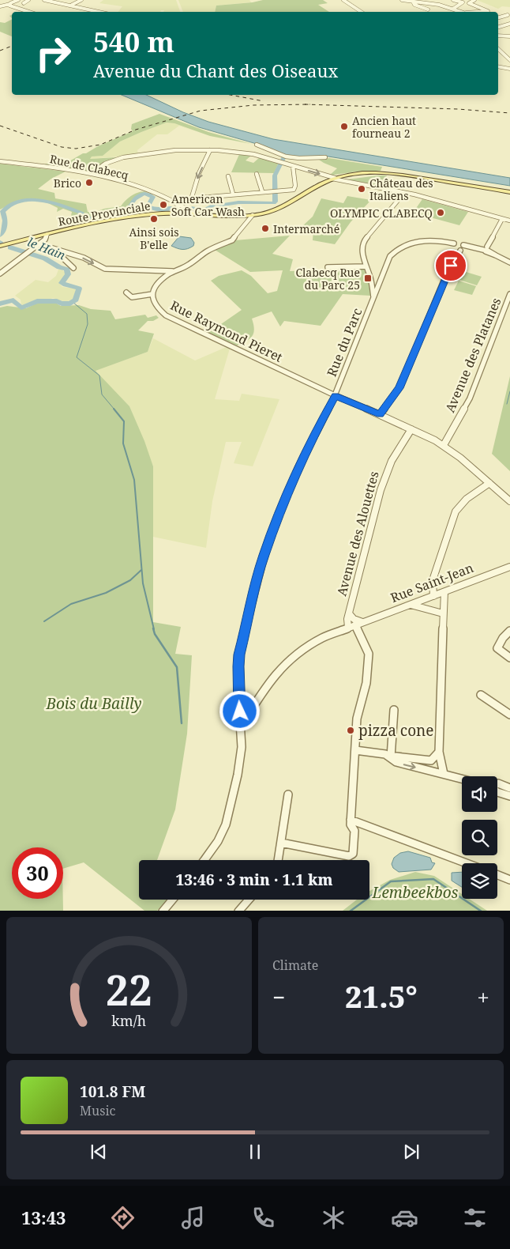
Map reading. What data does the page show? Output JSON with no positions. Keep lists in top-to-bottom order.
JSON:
{
  "streets": {
    "main road": ["Route Provinciale"],
    "street": [
      "Rue de Clabecq",
      "Rue Raymond Pieret",
      "Rue du Parc",
      "Avenue des Platanes",
      "Avenue des Alouettes",
      "Rue Saint-Jean"
    ]
  },
  "crossings": [
    ["Rue de Clabecq", "Route Provinciale"],
    ["Rue Raymond Pieret", "Rue du Parc"],
    ["Rue Raymond Pieret", "Avenue des Platanes"],
    ["Rue Raymond Pieret", "Avenue des Alouettes"],
    ["Rue du Parc", "Rue Saint-Jean"],
    ["Avenue des Alouettes", "Rue Saint-Jean"]
  ],
  "water": ["le Hain"],
  "parks": ["Bois du Bailly", "Lembeekbos"],
  "places": {
    "other": [
      "Ancien haut fourneau 2",
      "Brico",
      "Château des Italiens",
      "American Soft Car Wash",
      "OLYMPIC CLABECQ",
      "Ainsi sois B'elle",
      "Intermarché",
      "pizza cone"
    ],
    "transit": ["Clabecq Rue du Parc 25"]
  },
  "page": {
    "turn": ["540 m", "Avenue du Chant des Oiseaux"],
    "limit": "30",
    "trip": "13:46 · 3 min · 1.1 km",
    "tile": "Climate",
    "heat": ["−", "21.5°", "+"],
    "song": ["101.8 FM", "Music"],
    "tabs": "13:43",
    "gauge": ["22", "km/h"]
  }
}
